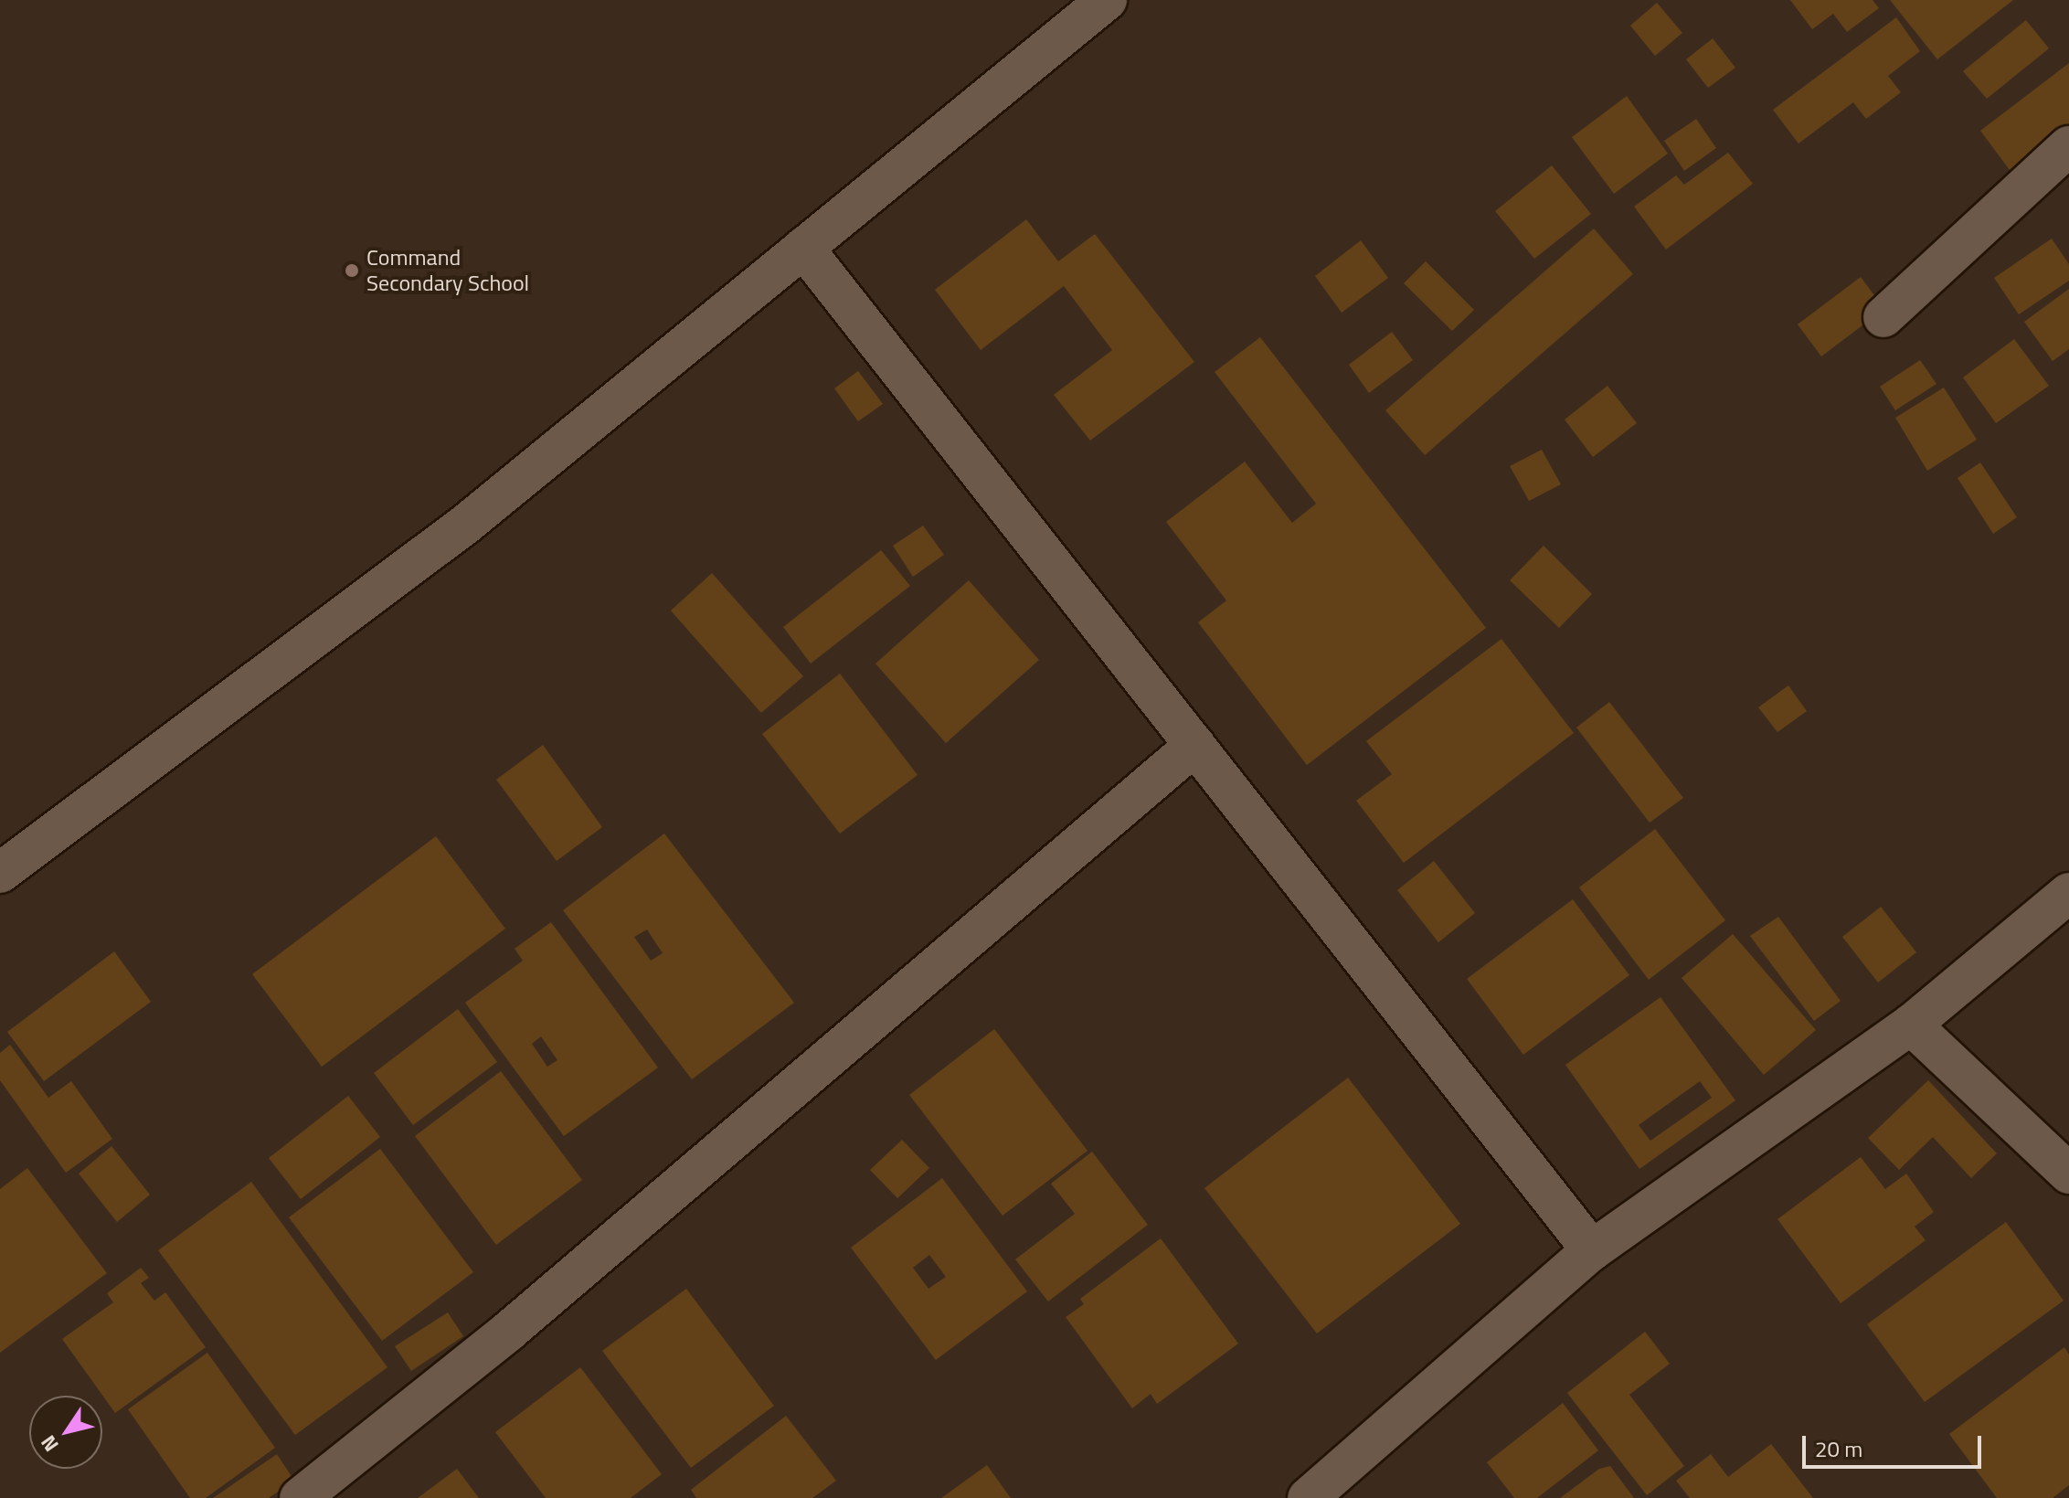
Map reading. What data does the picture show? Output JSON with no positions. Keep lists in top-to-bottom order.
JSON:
{
  "places": ["Command Secondary School"],
  "scale_bar": "20 m",
  "north": "bottom left"
}
